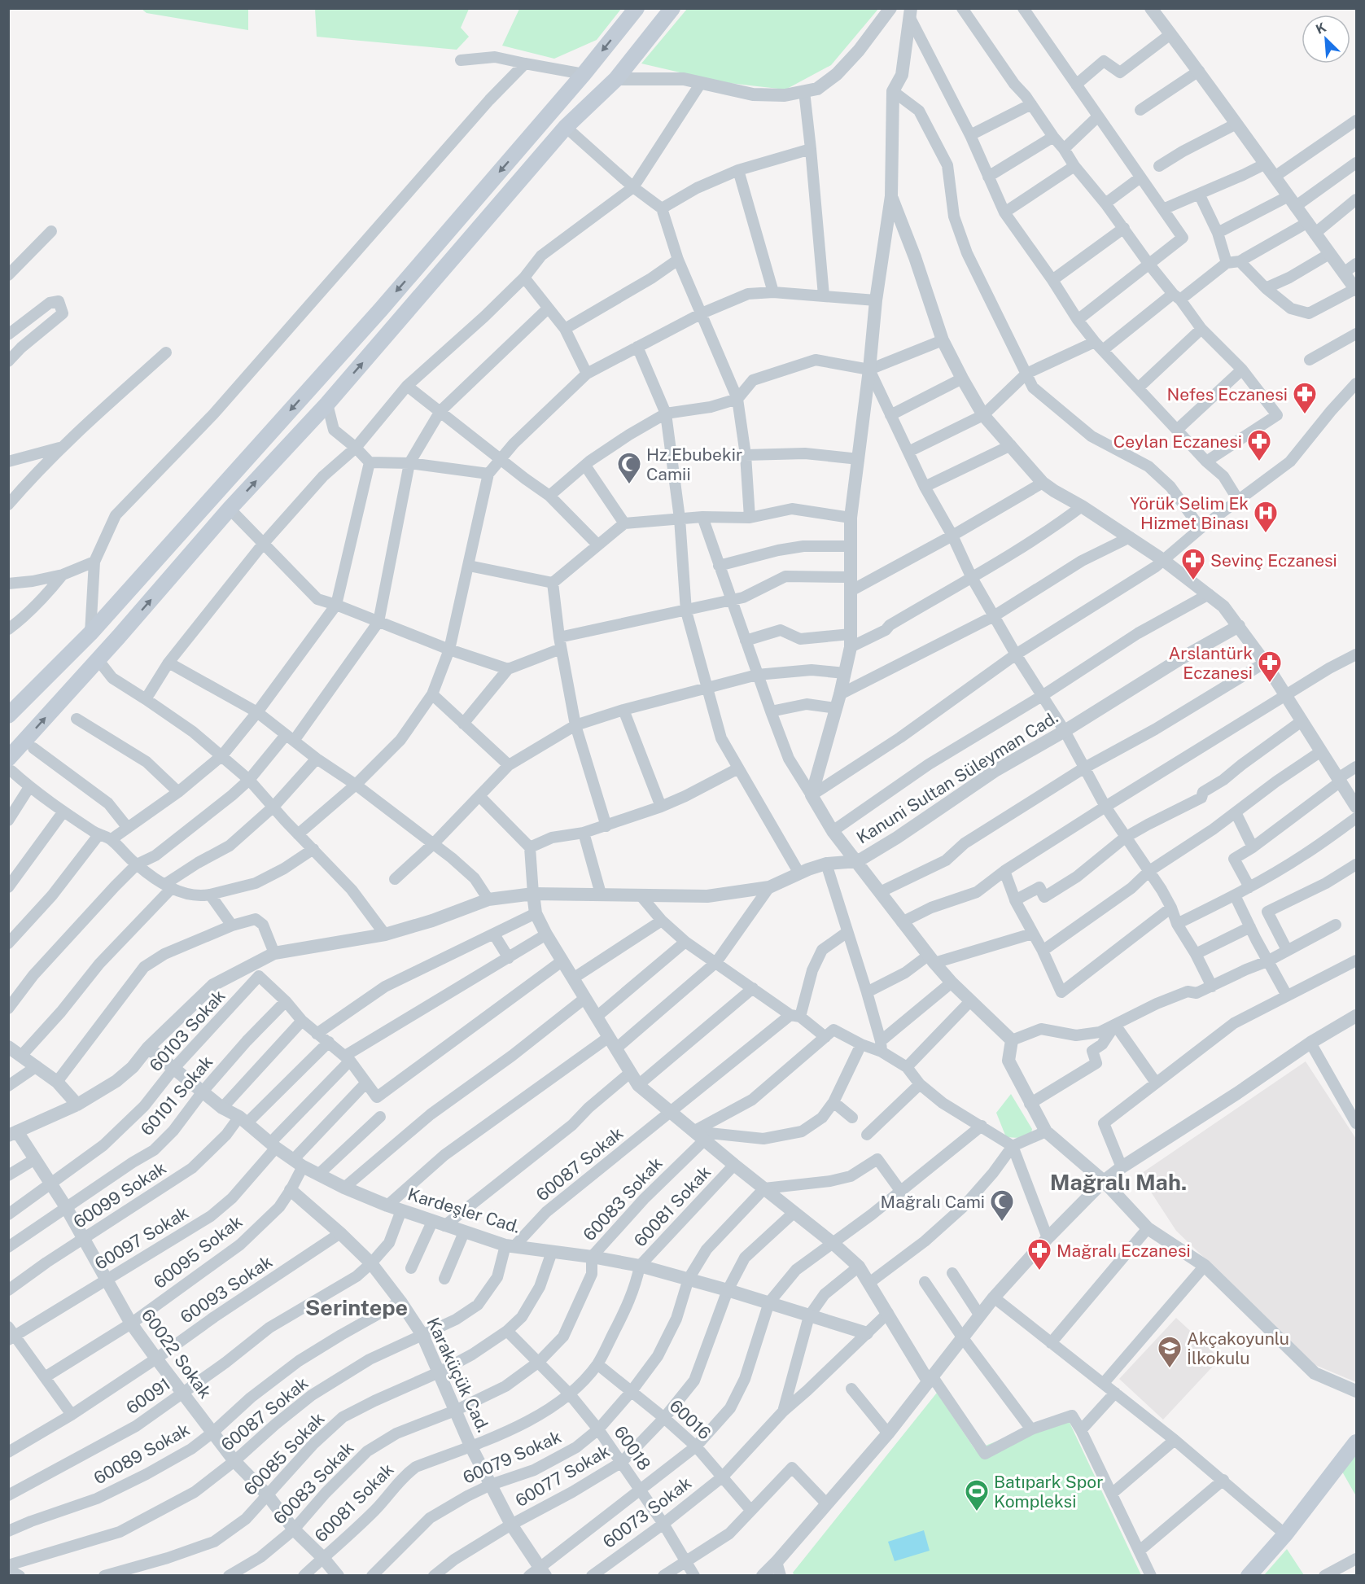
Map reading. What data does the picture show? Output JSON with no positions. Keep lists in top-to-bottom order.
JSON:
{
  "streets": {
    "street": [
      "Kanuni Sultan Süleyman Cad.",
      "60103 Sokak",
      "60101 Sokak",
      "60087 Sokak",
      "60099 Sokak",
      "60083 Sokak",
      "60081 Sokak",
      "Kardeşler Cad.",
      "60097 Sokak",
      "60095 Sokak",
      "60093 Sokak",
      "60022 Sokak",
      "Karaküçük Cad.",
      "60091",
      "60016",
      "60018",
      "60089 Sokak",
      "60085 Sokak",
      "60079 Sokak",
      "60077 Sokak",
      "60073 Sokak"
    ]
  },
  "crossings": [
    ["Kanuni Sultan Süleyman Cad.", "60103 Sokak"],
    ["Kanuni Sultan Süleyman Cad.", "Kardeşler Cad."],
    ["Kanuni Sultan Süleyman Cad.", "60022 Sokak"],
    ["60103 Sokak", "Kardeşler Cad."],
    ["60103 Sokak", "60022 Sokak"],
    ["60101 Sokak", "Kardeşler Cad."],
    ["60101 Sokak", "60022 Sokak"],
    ["60087 Sokak", "Kardeşler Cad."],
    ["60087 Sokak", "60022 Sokak"],
    ["60087 Sokak", "Karaküçük Cad."],
    ["60099 Sokak", "Kardeşler Cad."],
    ["60099 Sokak", "60022 Sokak"],
    ["60083 Sokak", "Kardeşler Cad."],
    ["60083 Sokak", "60022 Sokak"],
    ["60083 Sokak", "Karaküçük Cad."],
    ["60083 Sokak", "60018"],
    ["60081 Sokak", "Kardeşler Cad."],
    ["60081 Sokak", "60022 Sokak"],
    ["60081 Sokak", "Karaküçük Cad."],
    ["60081 Sokak", "60016"],
    ["60081 Sokak", "60018"],
    ["Kardeşler Cad.", "60097 Sokak"],
    ["Kardeşler Cad.", "60095 Sokak"],
    ["Kardeşler Cad.", "60091"],
    ["Kardeşler Cad.", "60085 Sokak"],
    ["Kardeşler Cad.", "60079 Sokak"],
    ["Kardeşler Cad.", "60077 Sokak"],
    ["Kardeşler Cad.", "60073 Sokak"],
    ["60097 Sokak", "60022 Sokak"],
    ["60095 Sokak", "60022 Sokak"],
    ["60095 Sokak", "Karaküçük Cad."],
    ["60093 Sokak", "60022 Sokak"],
    ["60093 Sokak", "Karaküçük Cad."],
    ["60022 Sokak", "60091"],
    ["60022 Sokak", "60089 Sokak"],
    ["60022 Sokak", "60085 Sokak"],
    ["Karaküçük Cad.", "60091"],
    ["Karaküçük Cad.", "60089 Sokak"],
    ["Karaküçük Cad.", "60085 Sokak"],
    ["Karaküçük Cad.", "60079 Sokak"],
    ["Karaküçük Cad.", "60077 Sokak"],
    ["60016", "60079 Sokak"],
    ["60016", "60077 Sokak"],
    ["60016", "60073 Sokak"],
    ["60018", "60085 Sokak"],
    ["60018", "60079 Sokak"],
    ["60018", "60077 Sokak"],
    ["60018", "60073 Sokak"]
  ],
  "districts": ["Mağralı Mah.", "Serintepe"],
  "places": {
    "pharmacy": [
      "Nefes Eczanesi",
      "Ceylan Eczanesi",
      "Sevinç Eczanesi",
      "Arslantürk Eczanesi",
      "Mağralı Eczanesi"
    ],
    "mosque": ["Hz.Ebubekir Camii", "Mağralı Cami"],
    "hospital": ["Yörük Selim Ek Hizmet Binası"],
    "school or university": ["Akçakoyunlu İlkokulu"],
    "sports": ["Batıpark Spor Kompleksi"]
  },
  "north": "top left"
}
